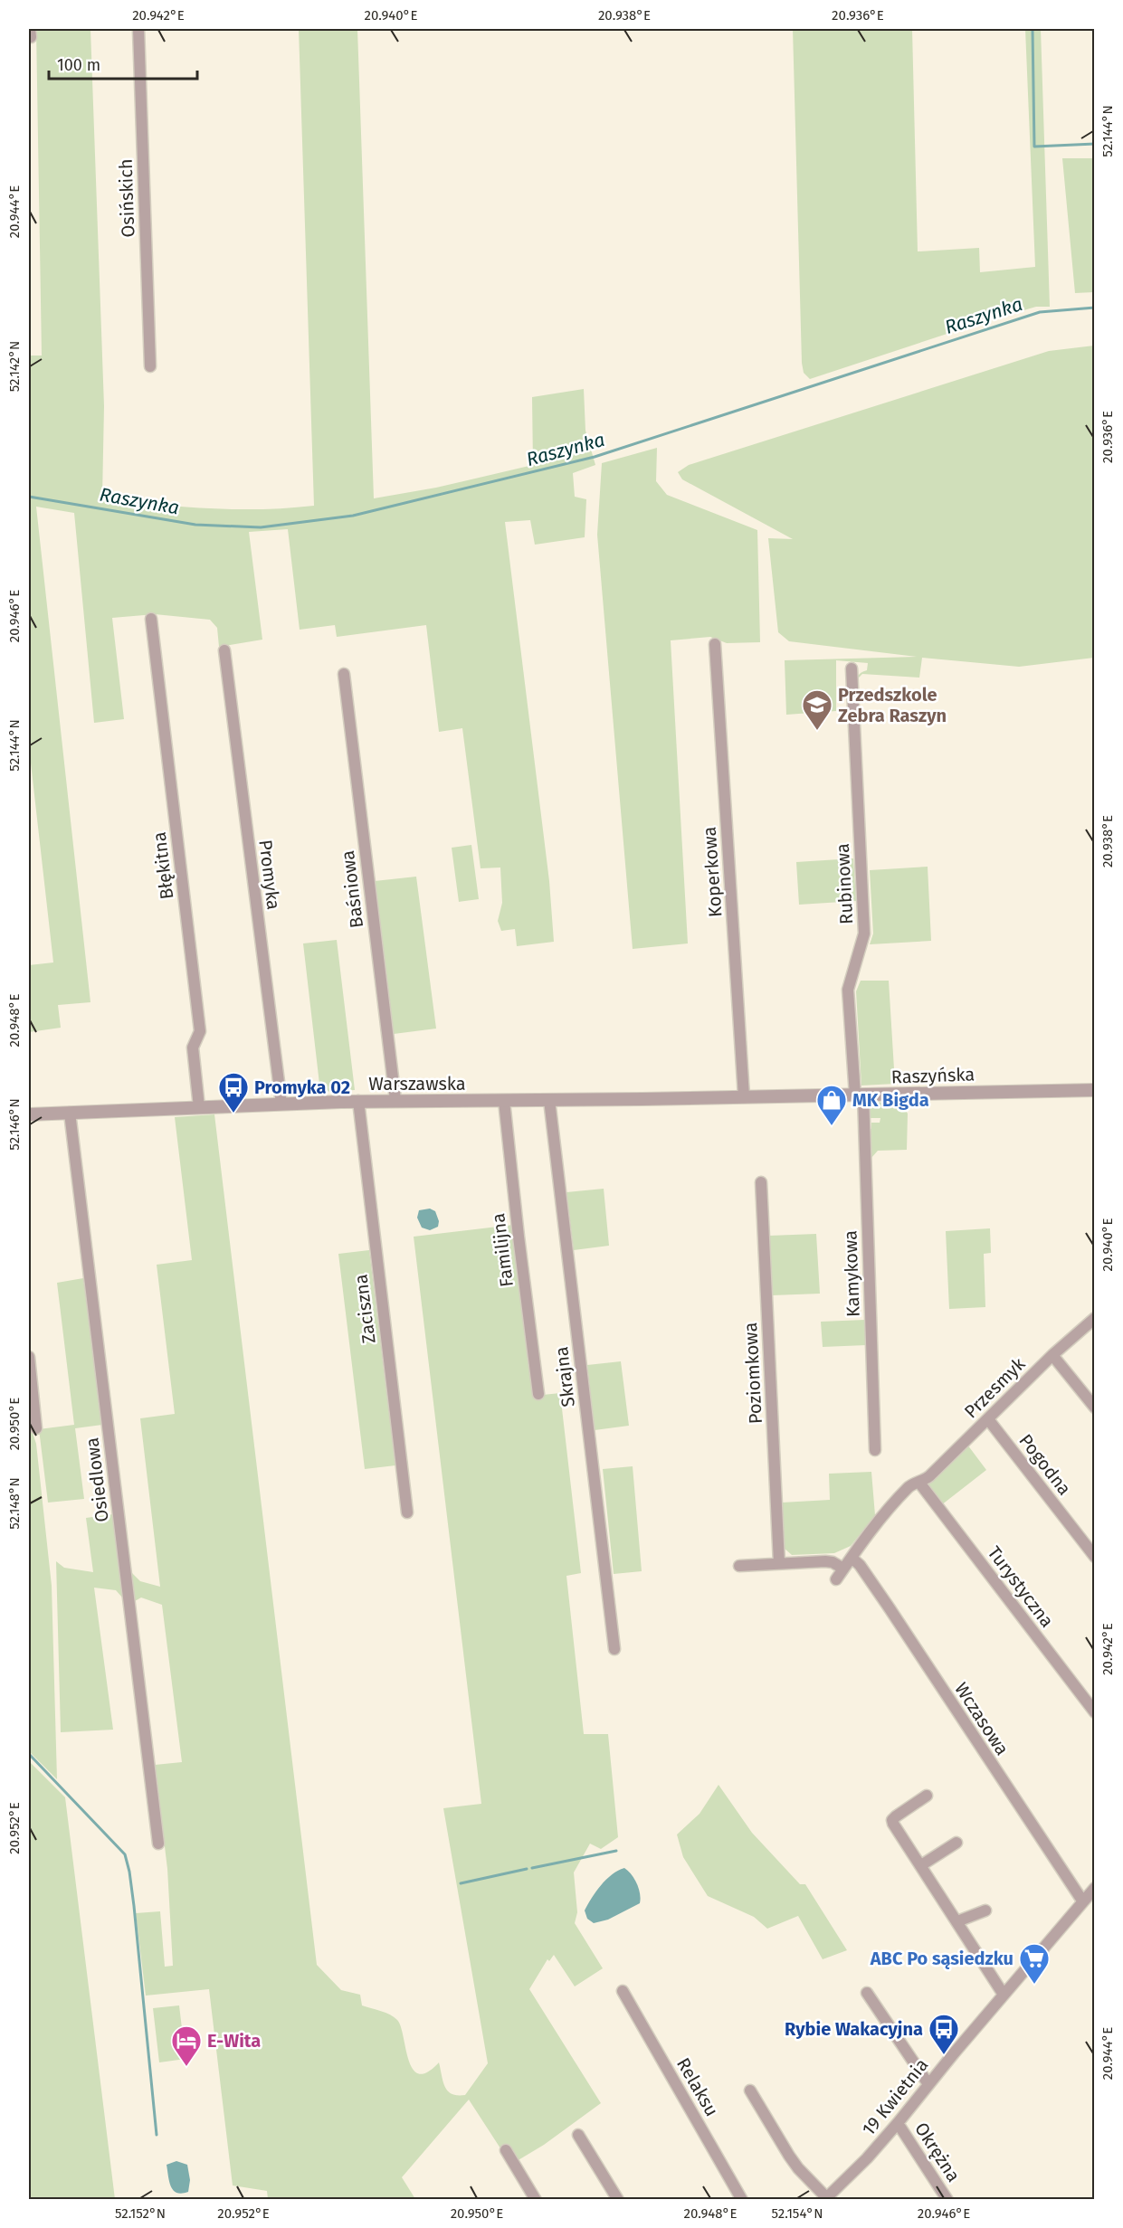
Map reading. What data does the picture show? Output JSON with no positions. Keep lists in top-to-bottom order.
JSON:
{
  "streets": {
    "street": [
      "Osińskich",
      "Błękitna",
      "Koperkowa",
      "Promyka",
      "Rubinowa",
      "Baśniowa",
      "Raszyńska",
      "Warszawska",
      "Familijna",
      "Kamykowa",
      "Zaciszna",
      "Poziomkowa",
      "Skrajna",
      "Przesmyk",
      "Pogodna",
      "Osiedlowa",
      "Turystyczna",
      "Wczasowa",
      "Relaksu",
      "19 Kwietnia",
      "Okrężna"
    ]
  },
  "crossings": [
    ["Błękitna", "Warszawska"],
    ["Koperkowa", "Raszyńska"],
    ["Promyka", "Warszawska"],
    ["Rubinowa", "Raszyńska"],
    ["Rubinowa", "Kamykowa"],
    ["Baśniowa", "Warszawska"],
    ["Raszyńska", "Warszawska"],
    ["Raszyńska", "Kamykowa"],
    ["Warszawska", "Familijna"],
    ["Warszawska", "Zaciszna"],
    ["Warszawska", "Skrajna"],
    ["Warszawska", "Osiedlowa"],
    ["Przesmyk", "Pogodna"],
    ["Przesmyk", "Turystyczna"],
    ["Przesmyk", "Wczasowa"],
    ["Wczasowa", "19 Kwietnia"],
    ["19 Kwietnia", "Okrężna"]
  ],
  "water": ["Raszynka"],
  "places": {
    "school or university": ["Przedszkole Zebra Raszyn"],
    "bus stop": ["Promyka 02", "Rybie Wakacyjna"],
    "shop": ["MK Bigda"],
    "supermarket": ["ABC Po sąsiedzku"],
    "hotel": ["E-Wita"]
  },
  "scale_bar": "100 m",
  "coordinates": [
    "20.942°E",
    "20.940°E",
    "20.938°E",
    "20.936°E",
    "52.144°N",
    "20.944°E",
    "52.142°N",
    "20.946°E",
    "20.948°E",
    "52.146°N",
    "20.950°E",
    "52.148°N",
    "20.952°E",
    "52.152°N",
    "52.154°N"
  ]
}
